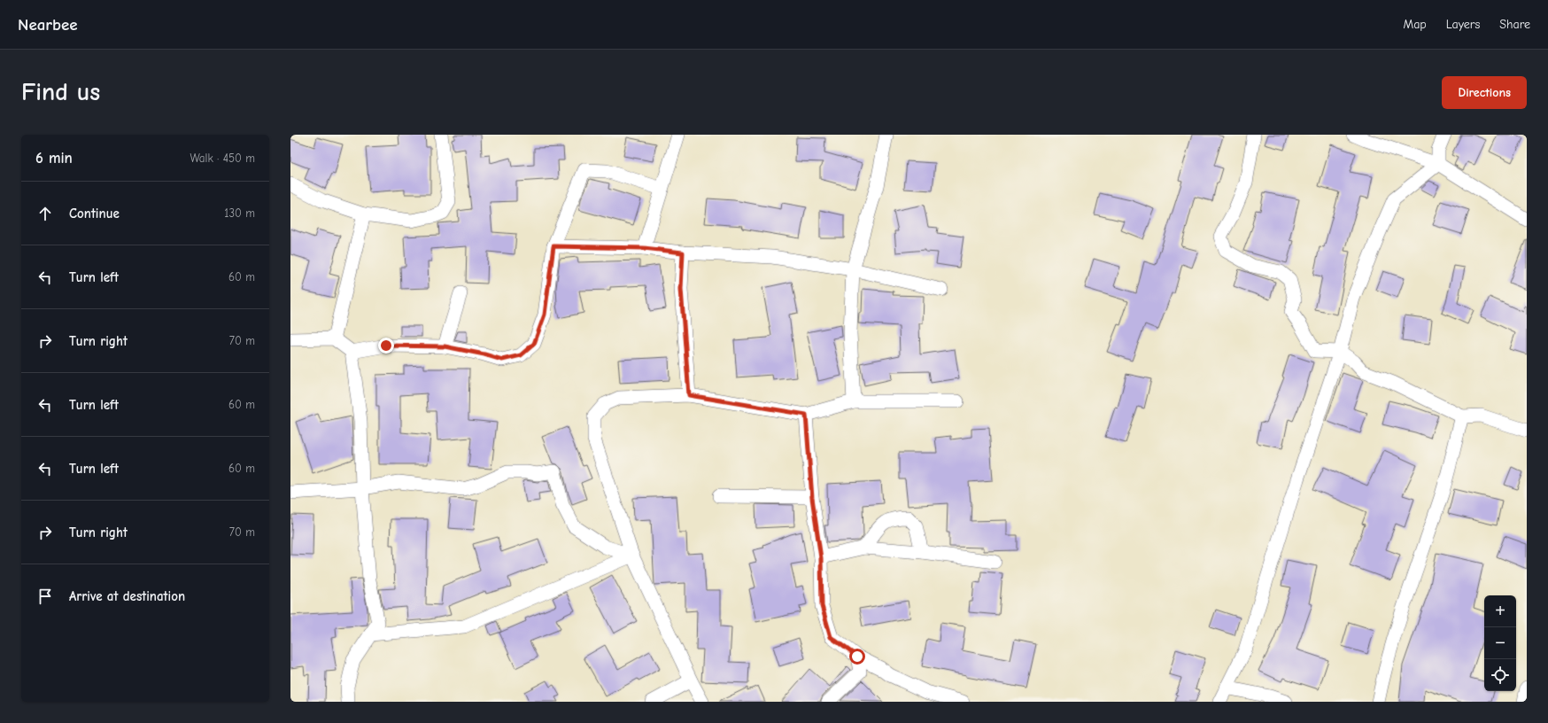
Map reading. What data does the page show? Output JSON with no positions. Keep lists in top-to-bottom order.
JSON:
{
  "page": {
    "header": "Nearbee",
    "nav": ["Map", "Layers", "Share"],
    "buttons": "Directions",
    "title": "Find us",
    "heading": ["6 min", "Walk · 450 m"],
    "list": [
      ["Continue", "130 m"],
      ["Turn left", "60 m"],
      ["Turn right", "70 m"],
      ["Turn left", "60 m"],
      ["Turn left", "60 m"],
      ["Turn right", "70 m"],
      "Arrive at destination"
    ],
    "map_buttons": ["+", "−"]
  }
}
